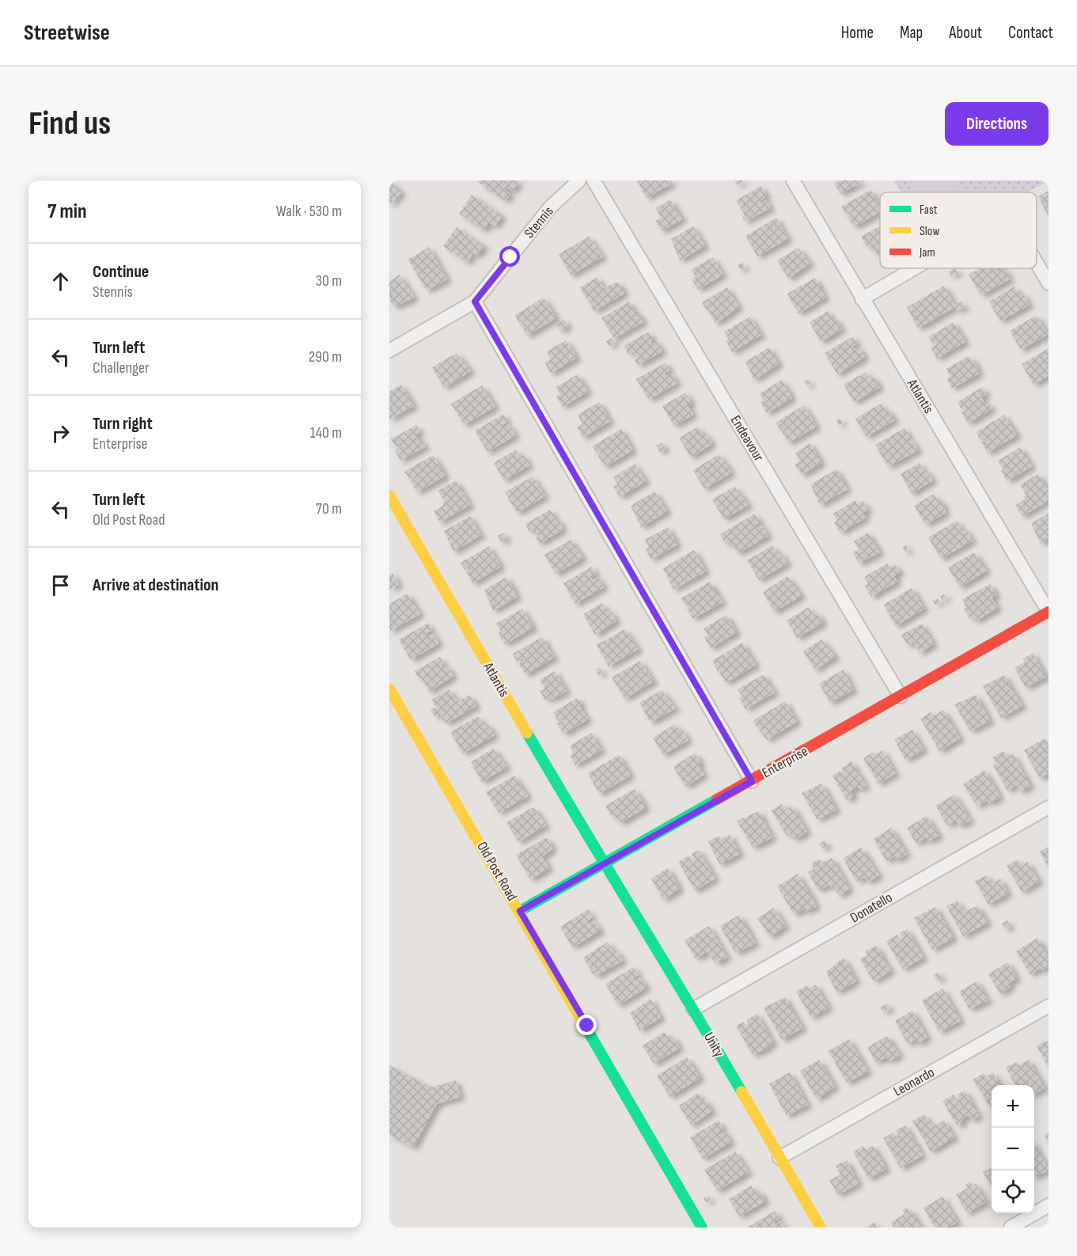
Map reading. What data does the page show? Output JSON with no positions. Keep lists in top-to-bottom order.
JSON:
{
  "streets": {
    "street": [
      "Stennis",
      "Atlantis",
      "Endeavour",
      "Enterprise",
      "Old Post Road",
      "Donatello",
      "Unity",
      "Leonardo"
    ]
  },
  "crossings": [
    ["Atlantis", "Enterprise"],
    ["Atlantis", "Unity"],
    ["Endeavour", "Enterprise"],
    ["Enterprise", "Old Post Road"],
    ["Enterprise", "Unity"],
    ["Donatello", "Unity"],
    ["Unity", "Leonardo"]
  ],
  "legend": ["Fast", "Slow", "Jam"],
  "page": {
    "header": "Streetwise",
    "nav": [
      "Home",
      "Map",
      "About",
      "Contact"
    ],
    "buttons": "Directions",
    "title": "Find us",
    "heading": ["7 min", "Walk · 530 m"],
    "list": [
      ["Continue", "Stennis", "30 m"],
      ["Turn left", "Challenger", "290 m"],
      ["Turn right", "Enterprise", "140 m"],
      ["Turn left", "Old Post Road", "70 m"],
      "Arrive at destination"
    ],
    "map_buttons": ["+", "−"]
  }
}
